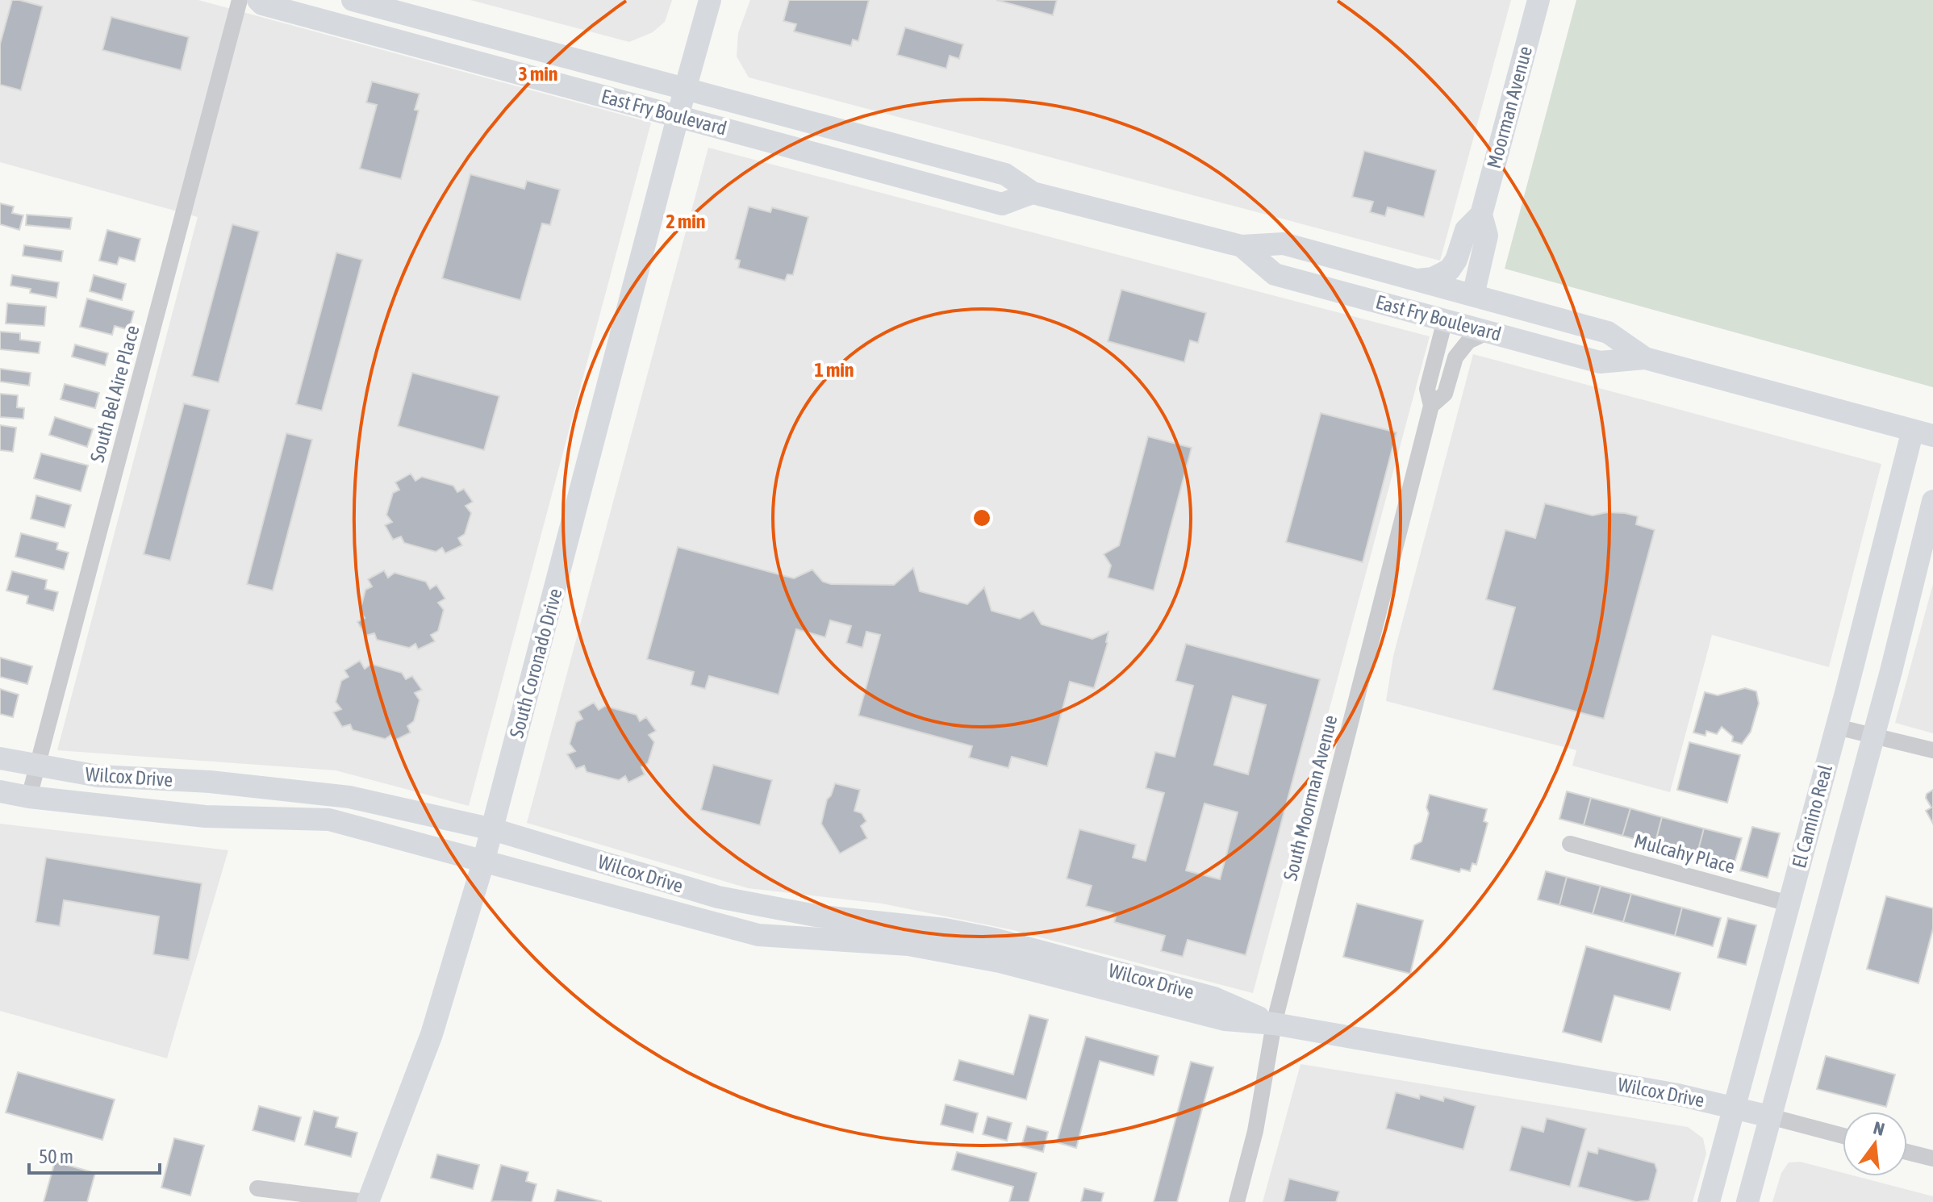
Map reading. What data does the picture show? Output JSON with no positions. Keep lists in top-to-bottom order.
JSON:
{
  "streets": {
    "street": [
      "Moorman Avenue",
      "East Fry Boulevard",
      "South Bel Aire Place",
      "South Coronado Drive",
      "Wilcox Drive",
      "South Moorman Avenue",
      "El Camino Real",
      "Mulcahy Place"
    ]
  },
  "crossings": [
    ["Moorman Avenue", "East Fry Boulevard"],
    ["East Fry Boulevard", "South Coronado Drive"],
    ["East Fry Boulevard", "South Moorman Avenue"],
    ["East Fry Boulevard", "El Camino Real"],
    ["South Bel Aire Place", "Wilcox Drive"],
    ["South Coronado Drive", "Wilcox Drive"],
    ["Wilcox Drive", "South Moorman Avenue"],
    ["Wilcox Drive", "El Camino Real"],
    ["El Camino Real", "Mulcahy Place"]
  ],
  "scale_bar": "50 m",
  "north": "top",
  "rings": ["3 min", "2 min", "1 min"]
}
